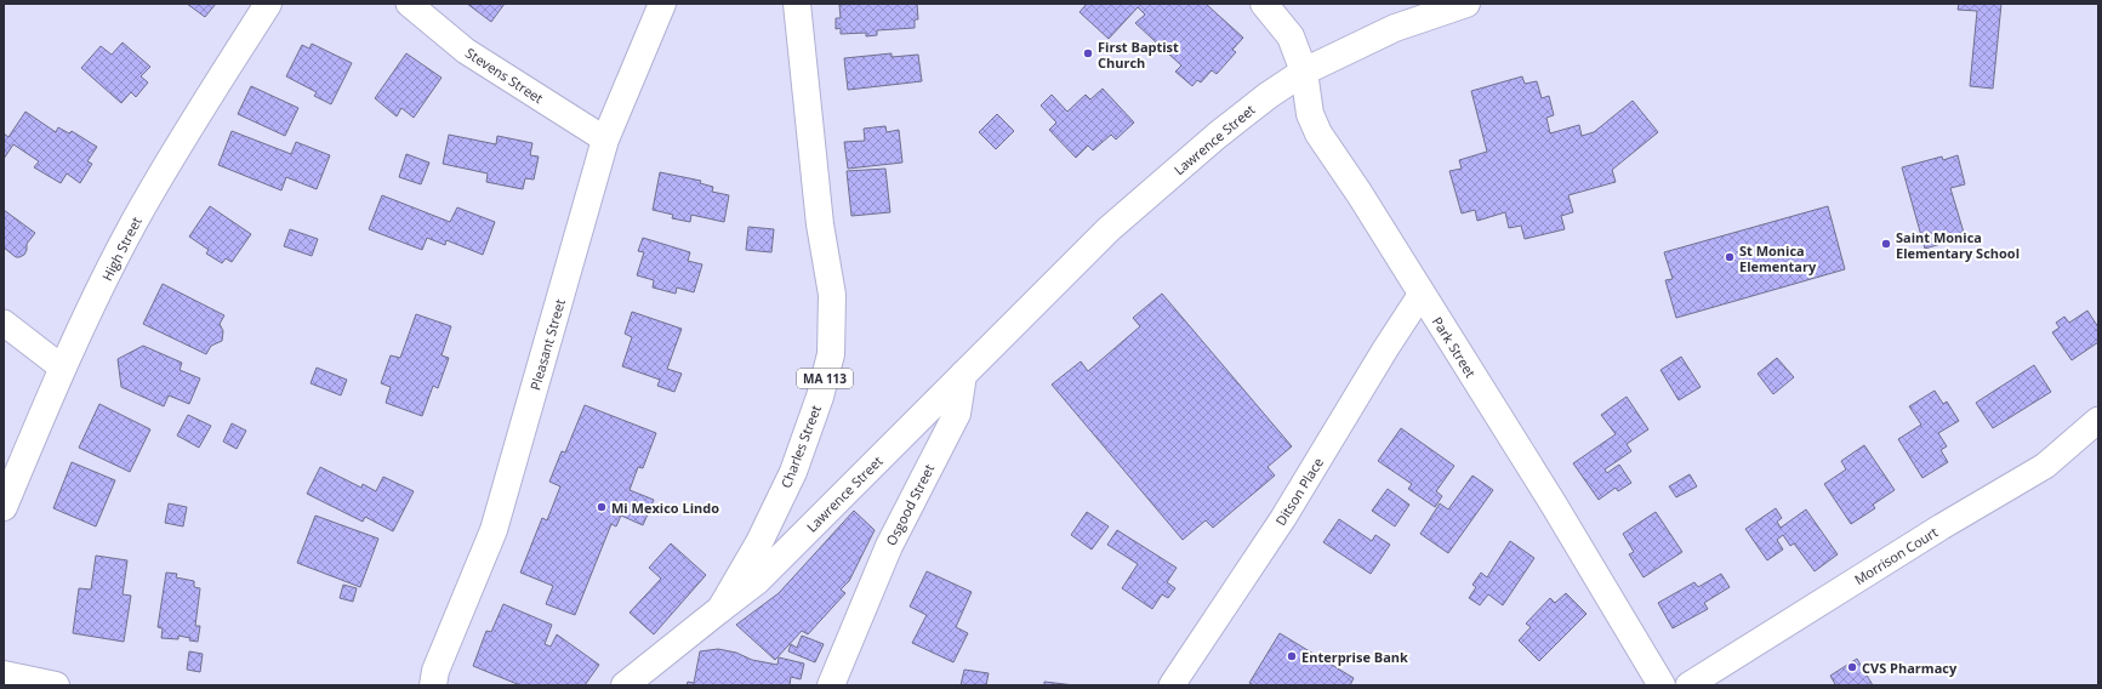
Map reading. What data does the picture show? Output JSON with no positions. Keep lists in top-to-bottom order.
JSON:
{
  "streets": {
    "main road": [
      "Lawrence Street",
      "High Street",
      "Pleasant Street",
      "Park Street",
      "MA 113",
      "Charles Street",
      "Osgood Street"
    ],
    "street": ["Stevens Street", "Ditson Place", "Morrison Court"]
  },
  "crossings": [
    ["Stevens Street", "Pleasant Street"],
    ["Lawrence Street", "Park Street"],
    ["Lawrence Street", "Charles Street"],
    ["Lawrence Street", "Osgood Street"],
    ["Park Street", "Ditson Place"]
  ],
  "places": [
    "First Baptist Church",
    "Saint Monica Elementary School",
    "St Monica Elementary",
    "Mi Mexico Lindo",
    "Enterprise Bank",
    "CVS Pharmacy"
  ]
}
